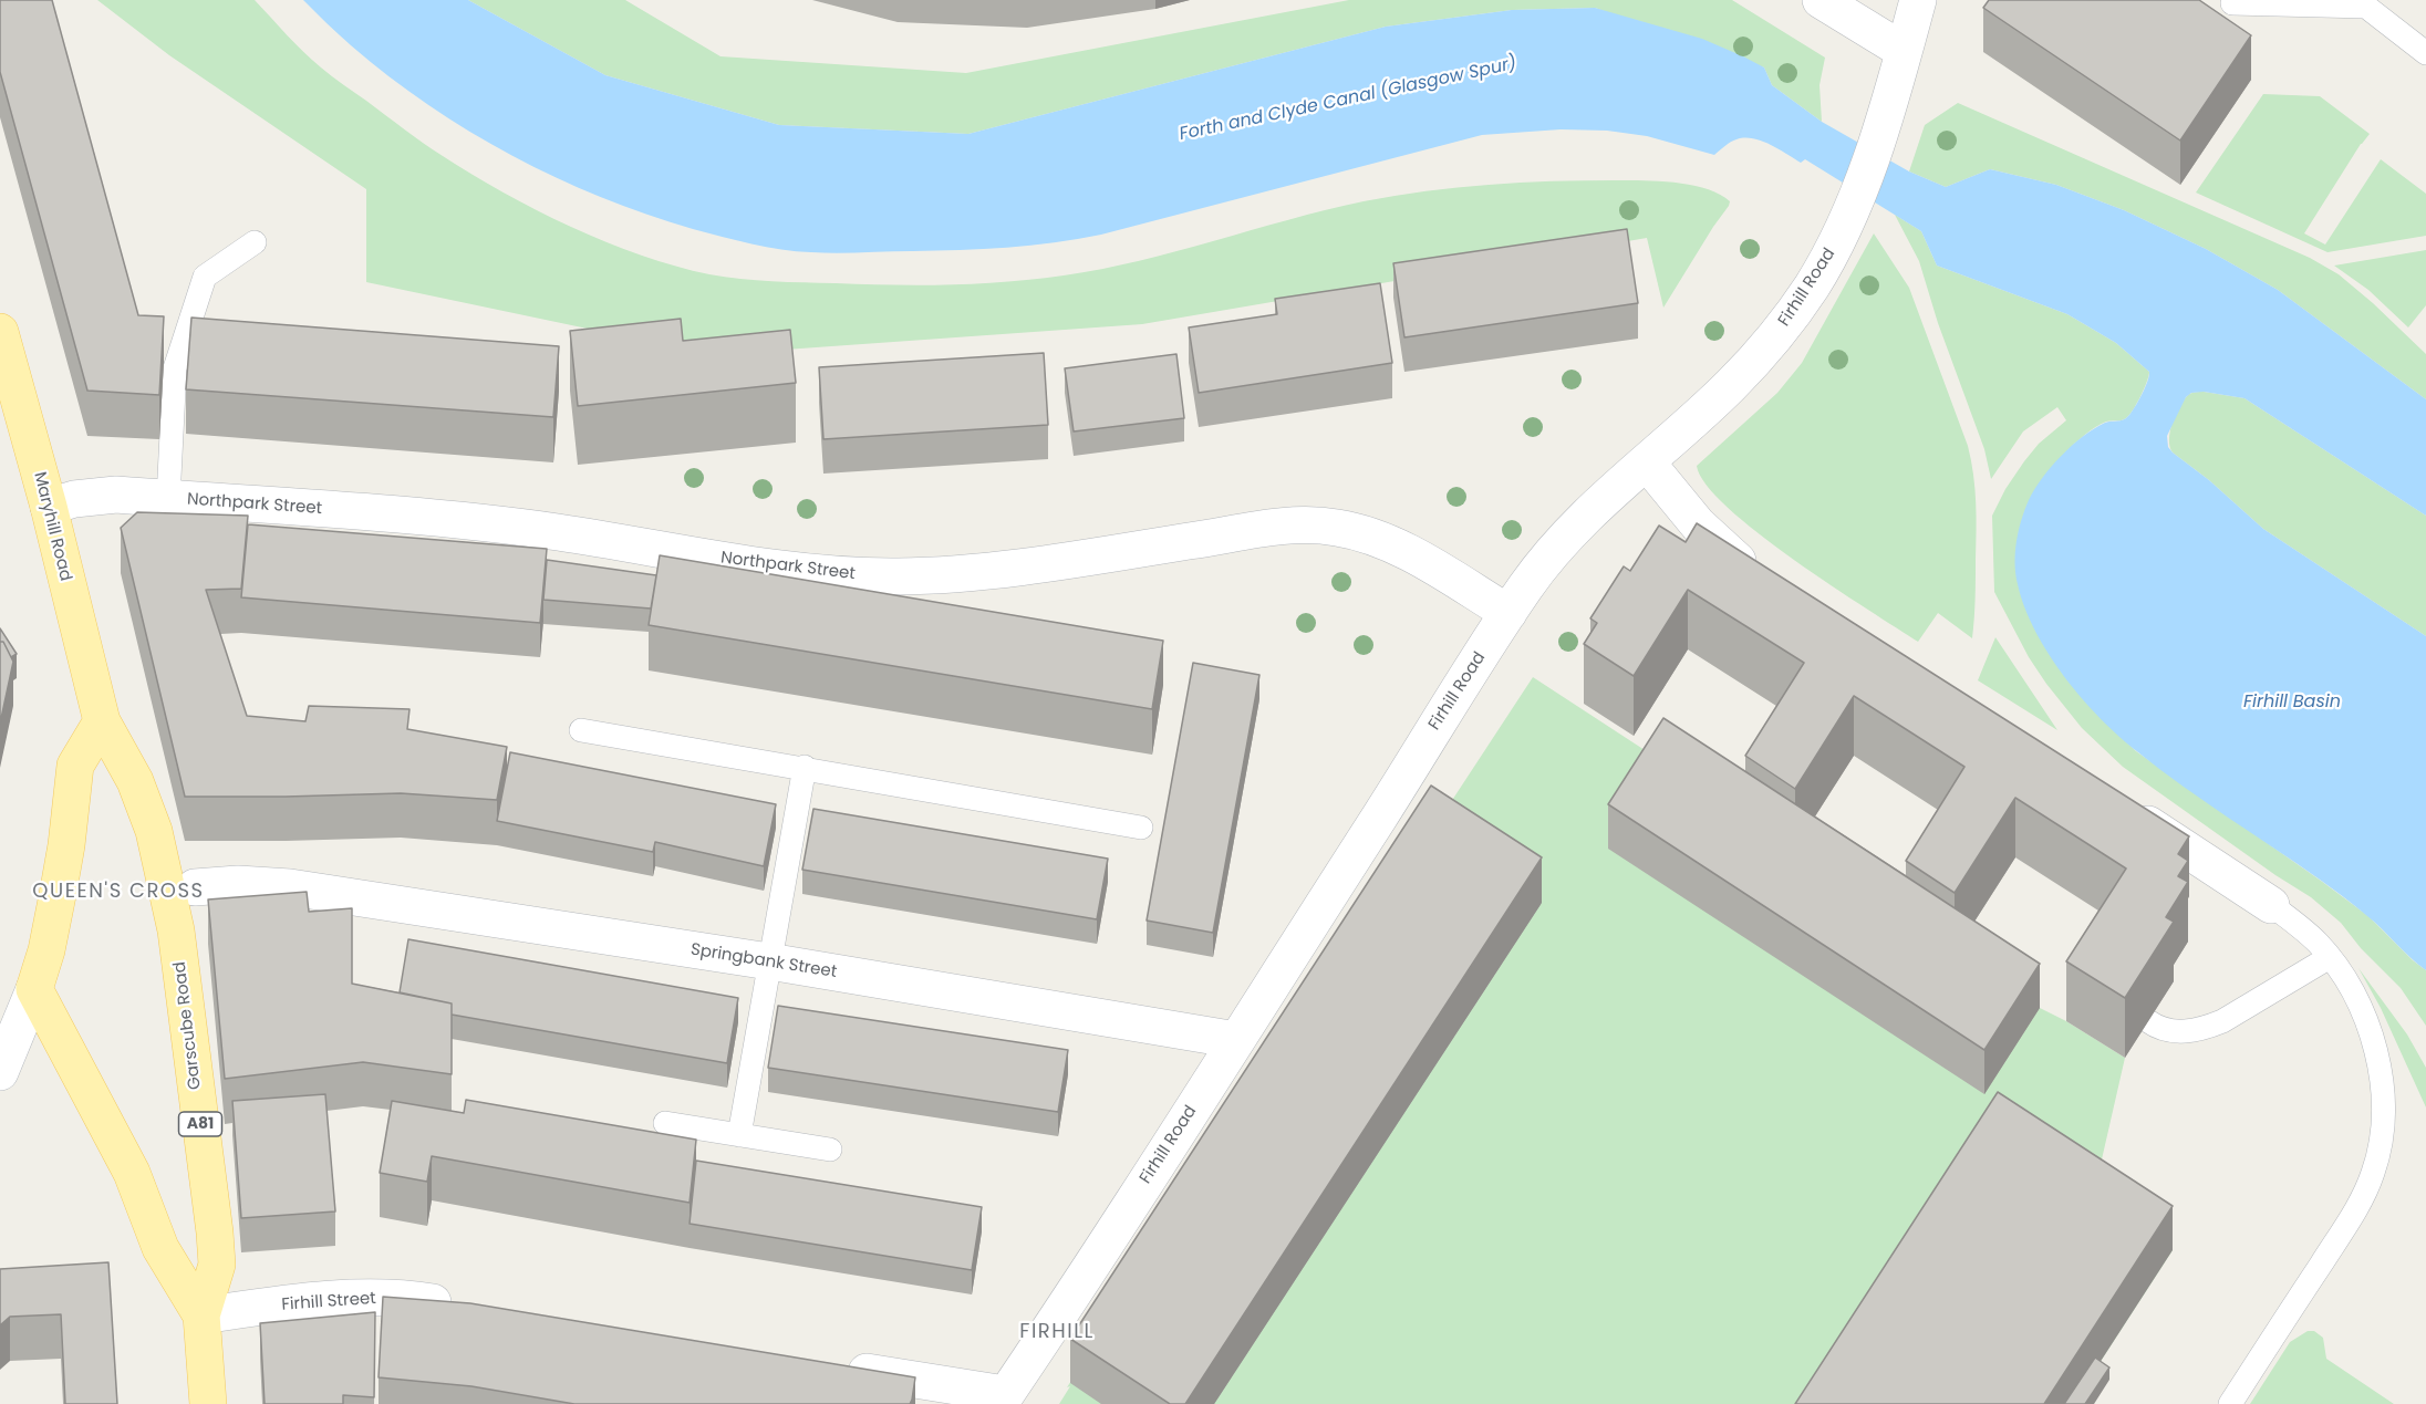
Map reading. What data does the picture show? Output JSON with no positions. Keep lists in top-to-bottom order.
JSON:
{
  "streets": {
    "main road": ["Maryhill Road", "Garscube Road", "A81"],
    "street": [
      "Firhill Road",
      "Northpark Street",
      "Springbank Street",
      "Firhill Street"
    ]
  },
  "crossings": [
    ["Firhill Road", "Northpark Street"],
    ["Firhill Road", "Springbank Street"],
    ["Northpark Street", "Maryhill Road"],
    ["Maryhill Road", "Garscube Road"],
    ["Garscube Road", "Firhill Street"]
  ],
  "districts": ["QUEEN'S CROSS", "FIRHILL"],
  "water": ["Forth and Clyde Canal (Glasgow Spur)", "Firhill Basin"]
}
